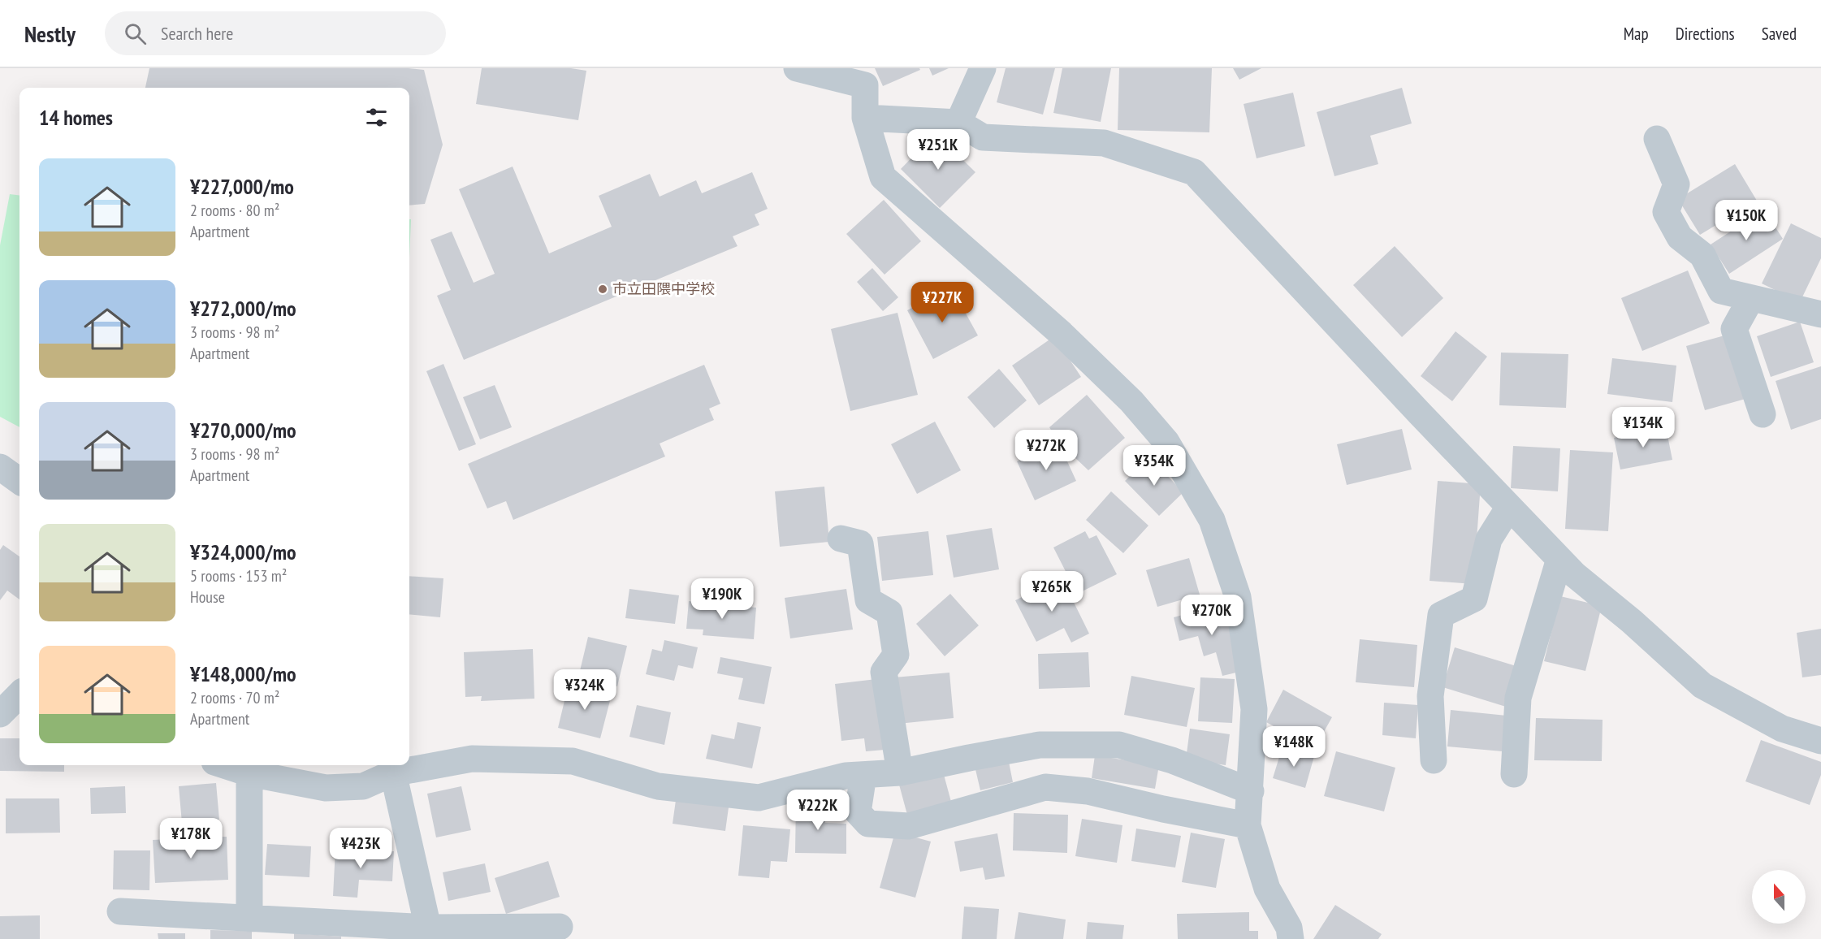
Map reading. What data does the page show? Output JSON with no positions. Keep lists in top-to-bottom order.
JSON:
{
  "places": ["市立田隈中学校"],
  "north": "top",
  "page": {
    "header": "Nestly",
    "search": "Search here",
    "nav": ["Map", "Directions", "Saved"],
    "heading": "14 homes",
    "price": [
      "¥251K",
      "¥150K",
      "¥227K",
      "¥134K",
      "¥272K",
      "¥354K",
      "¥265K",
      "¥190K",
      "¥270K",
      "¥324K",
      "¥148K",
      "¥222K",
      "¥178K",
      "¥423K"
    ],
    "list": [
      {
        "name": "¥227,000/mo",
        "note": "2 rooms · 80 m² · Apartment"
      },
      {
        "name": "¥272,000/mo",
        "note": "3 rooms · 98 m² · Apartment"
      },
      {
        "name": "¥270,000/mo",
        "note": "3 rooms · 98 m² · Apartment"
      },
      {
        "name": "¥324,000/mo",
        "note": "5 rooms · 153 m² · House"
      },
      {
        "name": "¥148,000/mo",
        "note": "2 rooms · 70 m² · Apartment"
      }
    ]
  }
}
